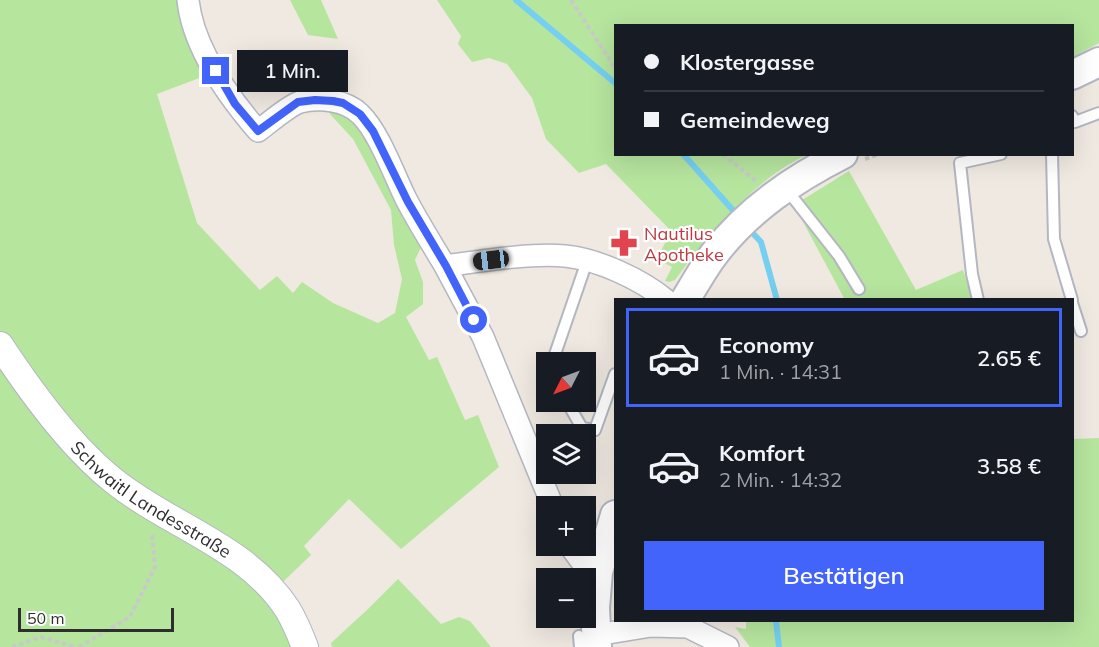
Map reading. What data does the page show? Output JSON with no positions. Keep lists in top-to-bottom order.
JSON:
{
  "streets": {
    "street": ["Schwaitl Landesstraße"]
  },
  "places": {
    "pharmacy": ["Nautilus Apotheke"]
  },
  "scale_bar": "50 m",
  "north": "bottom left",
  "page": {
    "banner": ["Klostergasse", "Gemeindeweg"],
    "bubble": "1 Min.",
    "list": [
      {
        "name": "Economy",
        "note": "1 Min. · 14:31",
        "value": "2.65 €"
      },
      {
        "name": "Komfort",
        "note": "2 Min. · 14:32",
        "value": "3.58 €"
      }
    ],
    "map_buttons": ["+", "−"],
    "buttons": "Bestätigen",
    "scale": "50 m"
  }
}
